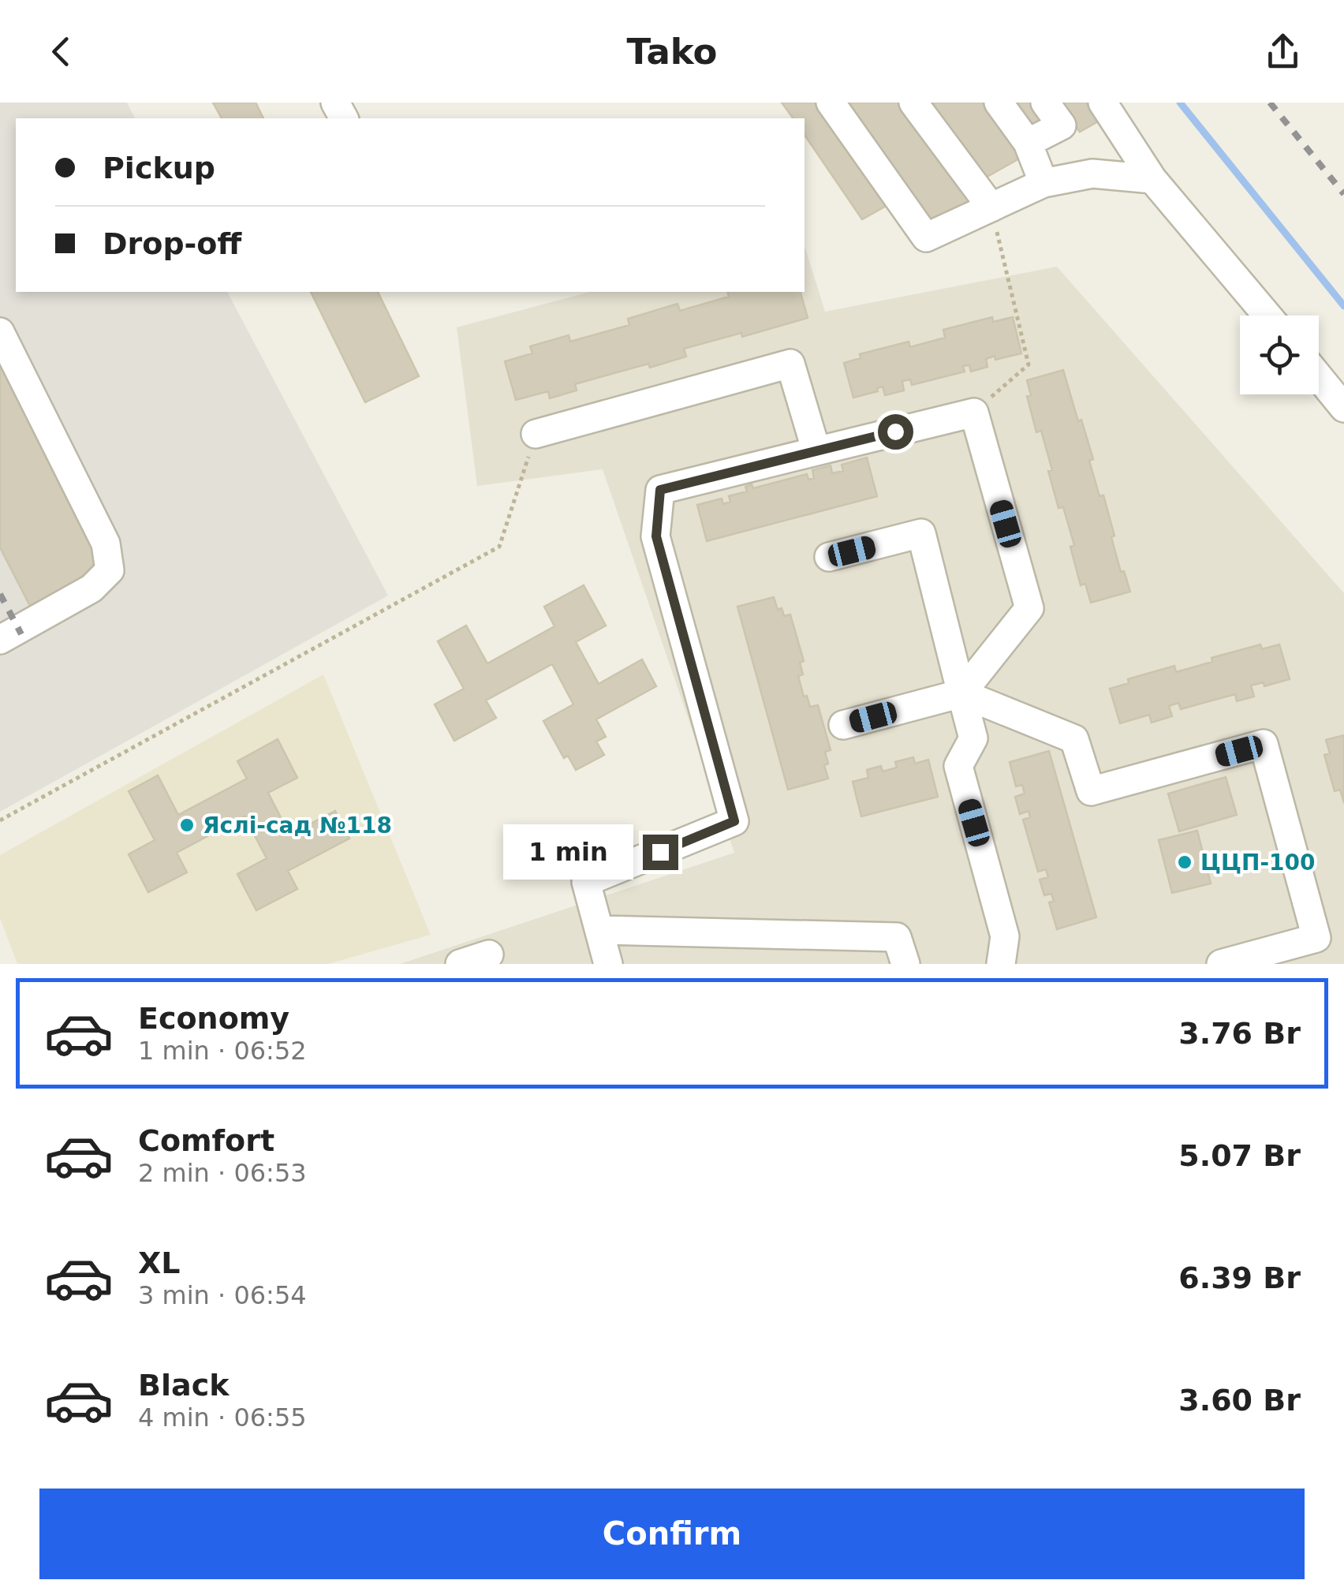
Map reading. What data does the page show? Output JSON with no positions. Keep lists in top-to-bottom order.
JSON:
{
  "places": ["Яслі-сад №118", "ЦЦП-100"],
  "page": {
    "header": "Tako",
    "banner": ["Pickup", "Drop-off"],
    "bubble": "1 min",
    "list": [
      {
        "name": "Economy",
        "note": "1 min · 06:52",
        "value": "3.76 Br"
      },
      {
        "name": "Comfort",
        "note": "2 min · 06:53",
        "value": "5.07 Br"
      },
      {
        "name": "XL",
        "note": "3 min · 06:54",
        "value": "6.39 Br"
      },
      {
        "name": "Black",
        "note": "4 min · 06:55",
        "value": "3.60 Br"
      }
    ],
    "buttons": "Confirm"
  }
}
